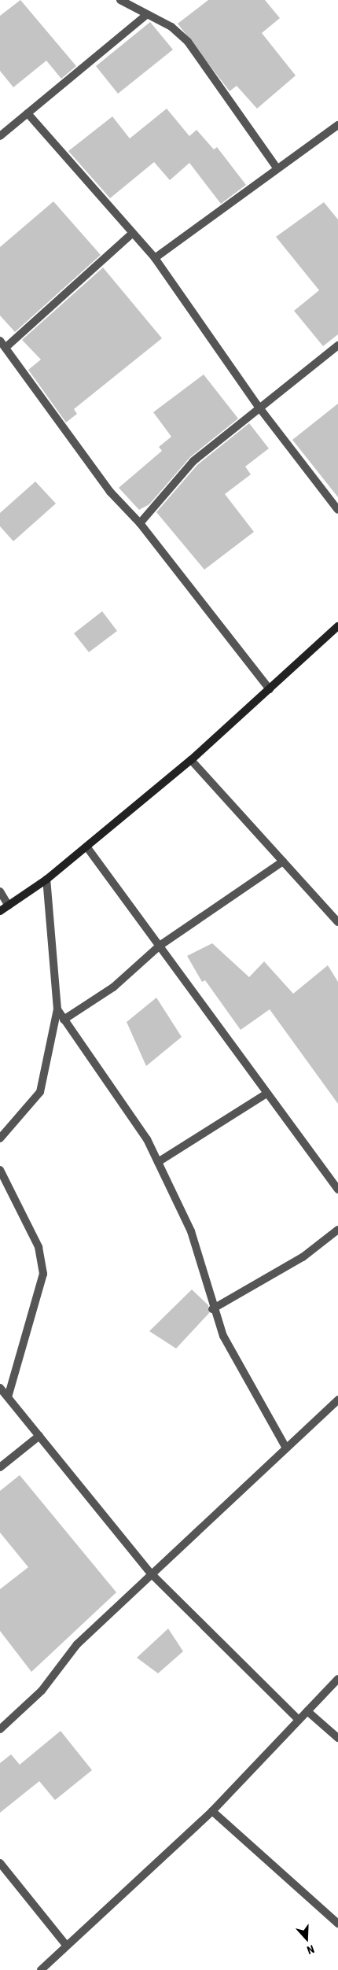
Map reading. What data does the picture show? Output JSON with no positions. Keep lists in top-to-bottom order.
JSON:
{
  "north": "bottom"
}
